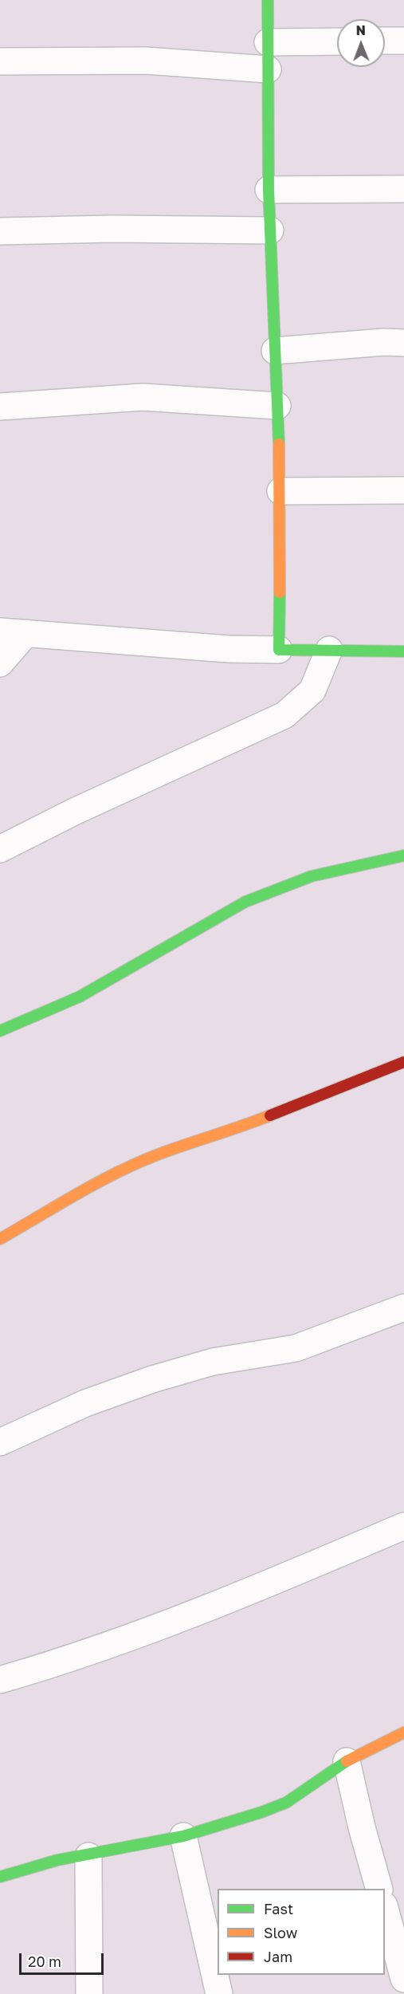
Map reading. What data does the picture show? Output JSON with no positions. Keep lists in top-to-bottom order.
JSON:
{
  "legend": ["Fast", "Slow", "Jam"],
  "scale_bar": "20 m",
  "north": "top"
}
